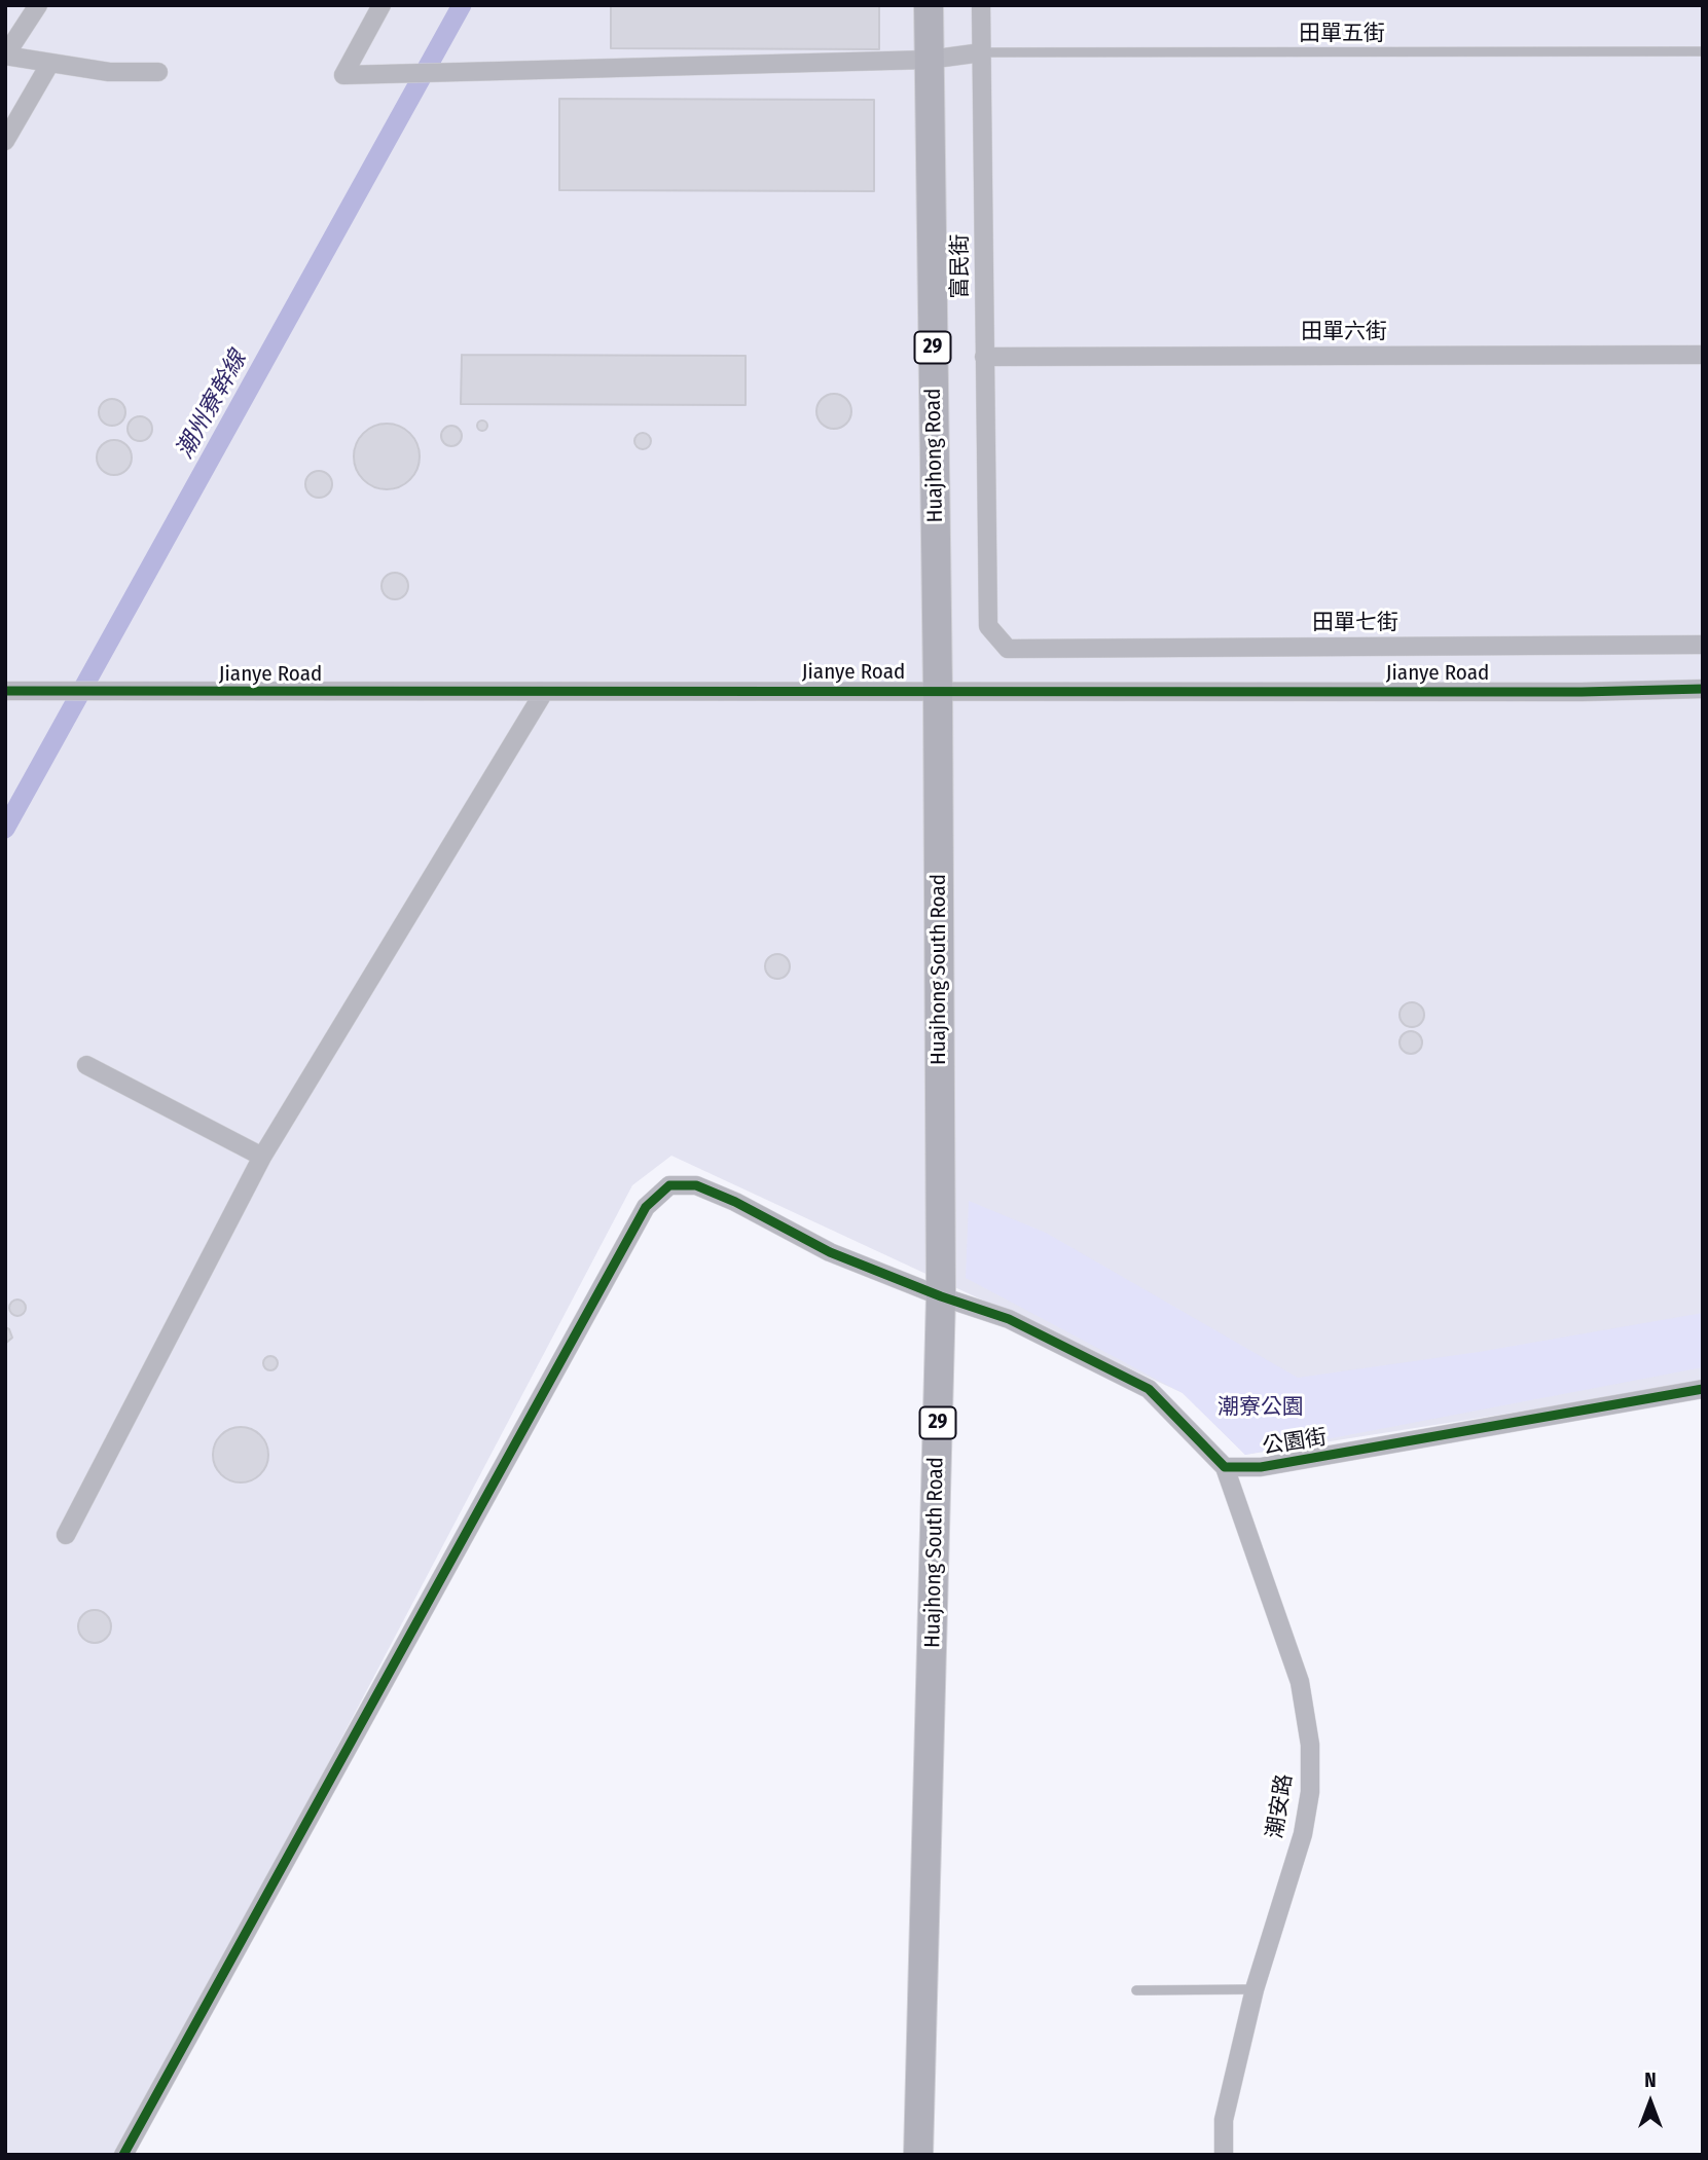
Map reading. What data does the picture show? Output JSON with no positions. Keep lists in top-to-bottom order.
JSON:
{
  "streets": {
    "main road": ["29", "Huajhong Road", "Huajhong South Road"],
    "street": [
      "富民街",
      "田單六街",
      "田單七街",
      "Jianye Road",
      "公園街",
      "潮安路"
    ],
    "lane": ["田單五街"]
  },
  "crossings": [
    ["田單五街", "富民街"],
    ["富民街", "田單六街"],
    ["富民街", "田單七街"],
    ["Huajhong Road", "Jianye Road"],
    ["Huajhong Road", "Huajhong South Road"],
    ["Jianye Road", "Huajhong South Road"],
    ["公園街", "潮安路"]
  ],
  "water": ["潮州寮幹線"],
  "parks": ["潮寮公園"],
  "north": "top"
}
